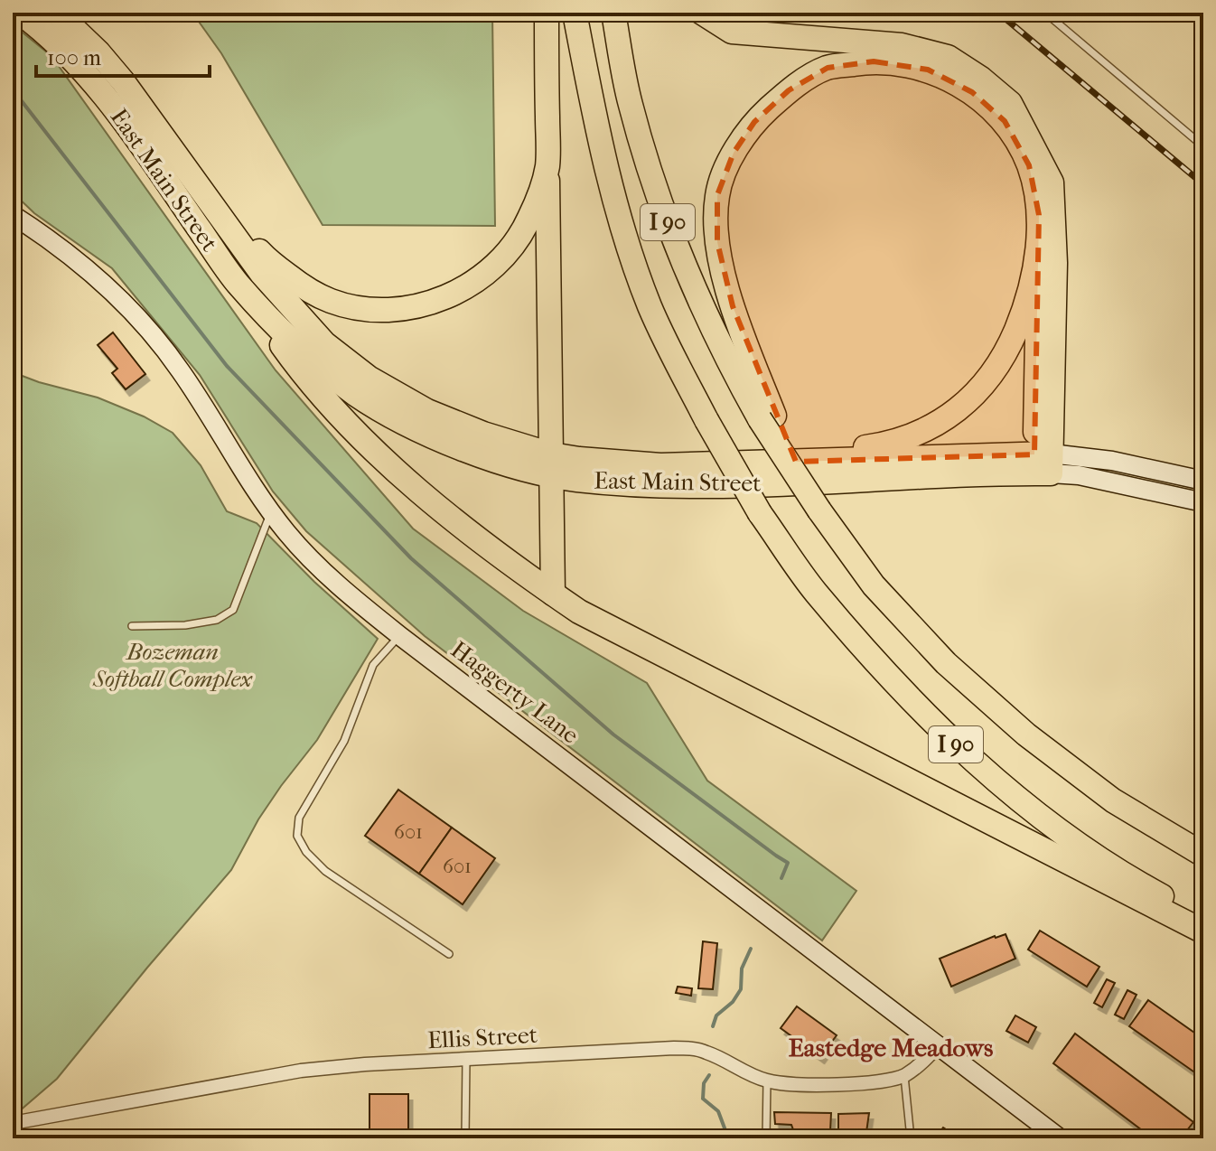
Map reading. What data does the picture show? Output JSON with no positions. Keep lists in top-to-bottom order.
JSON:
{
  "streets": {
    "highway": ["East Main Street", "I 90"],
    "street": ["Haggerty Lane", "Ellis Street"]
  },
  "crossings": [
    ["Haggerty Lane", "Ellis Street"]
  ],
  "districts": ["Eastedge Meadows"],
  "parks": ["Bozeman Softball Complex"],
  "house_numbers": ["601", "601"],
  "scale_bar": "100 m"
}
